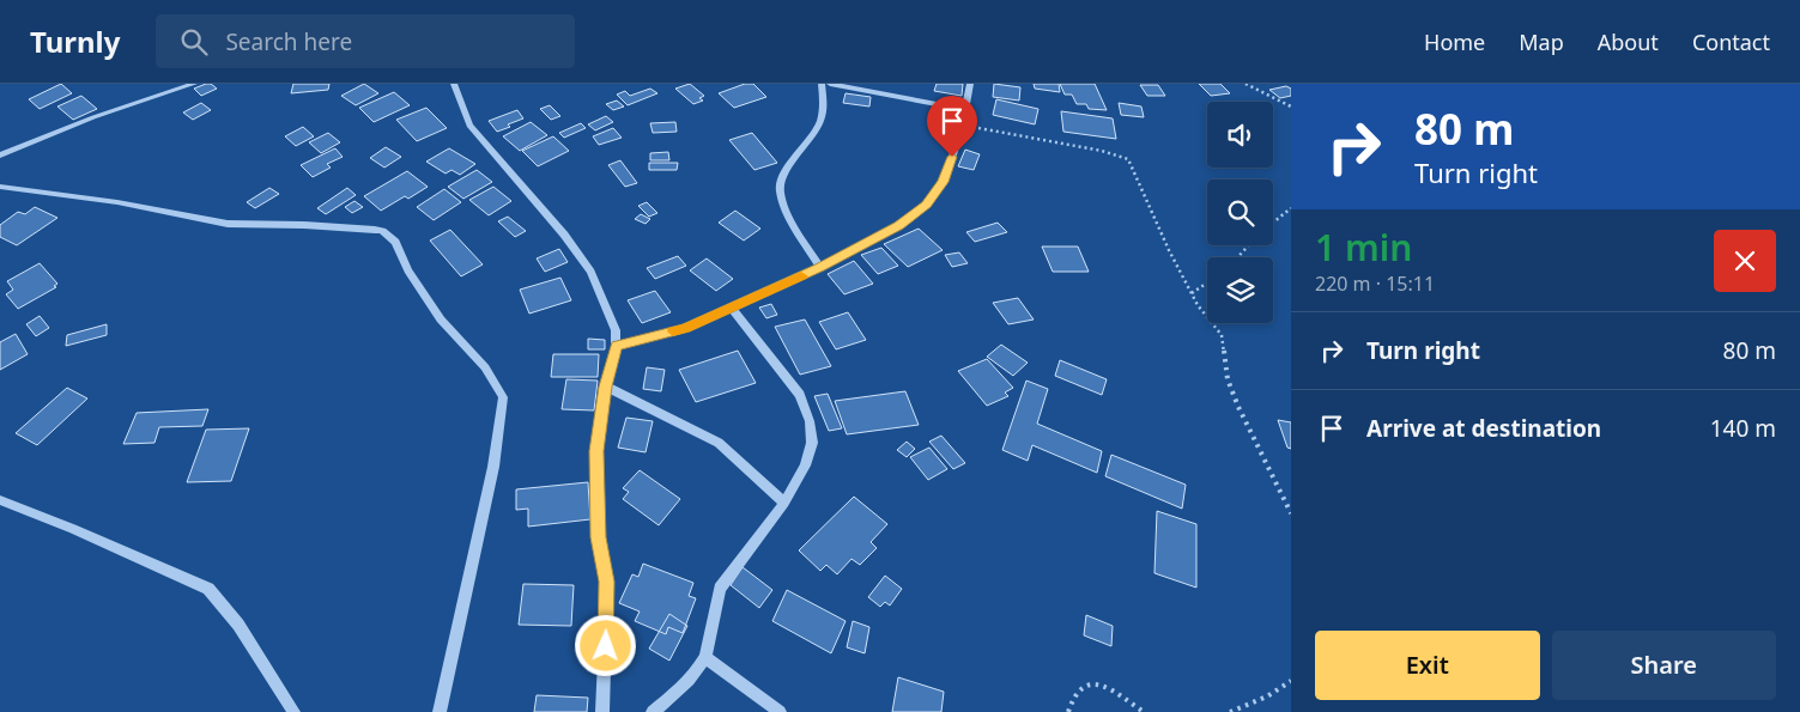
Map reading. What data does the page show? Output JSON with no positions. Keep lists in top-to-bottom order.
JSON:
{
  "page": {
    "header": "Turnly",
    "search": "Search here",
    "nav": [
      "Home",
      "Map",
      "About",
      "Contact"
    ],
    "turn": ["80 m", "Turn right"],
    "heading": ["1 min", "220 m · 15:11"],
    "list": [
      {
        "name": "Turn right",
        "value": "80 m"
      },
      {
        "name": "Arrive at destination",
        "value": "140 m"
      }
    ],
    "buttons": ["Exit", "Share"]
  }
}
